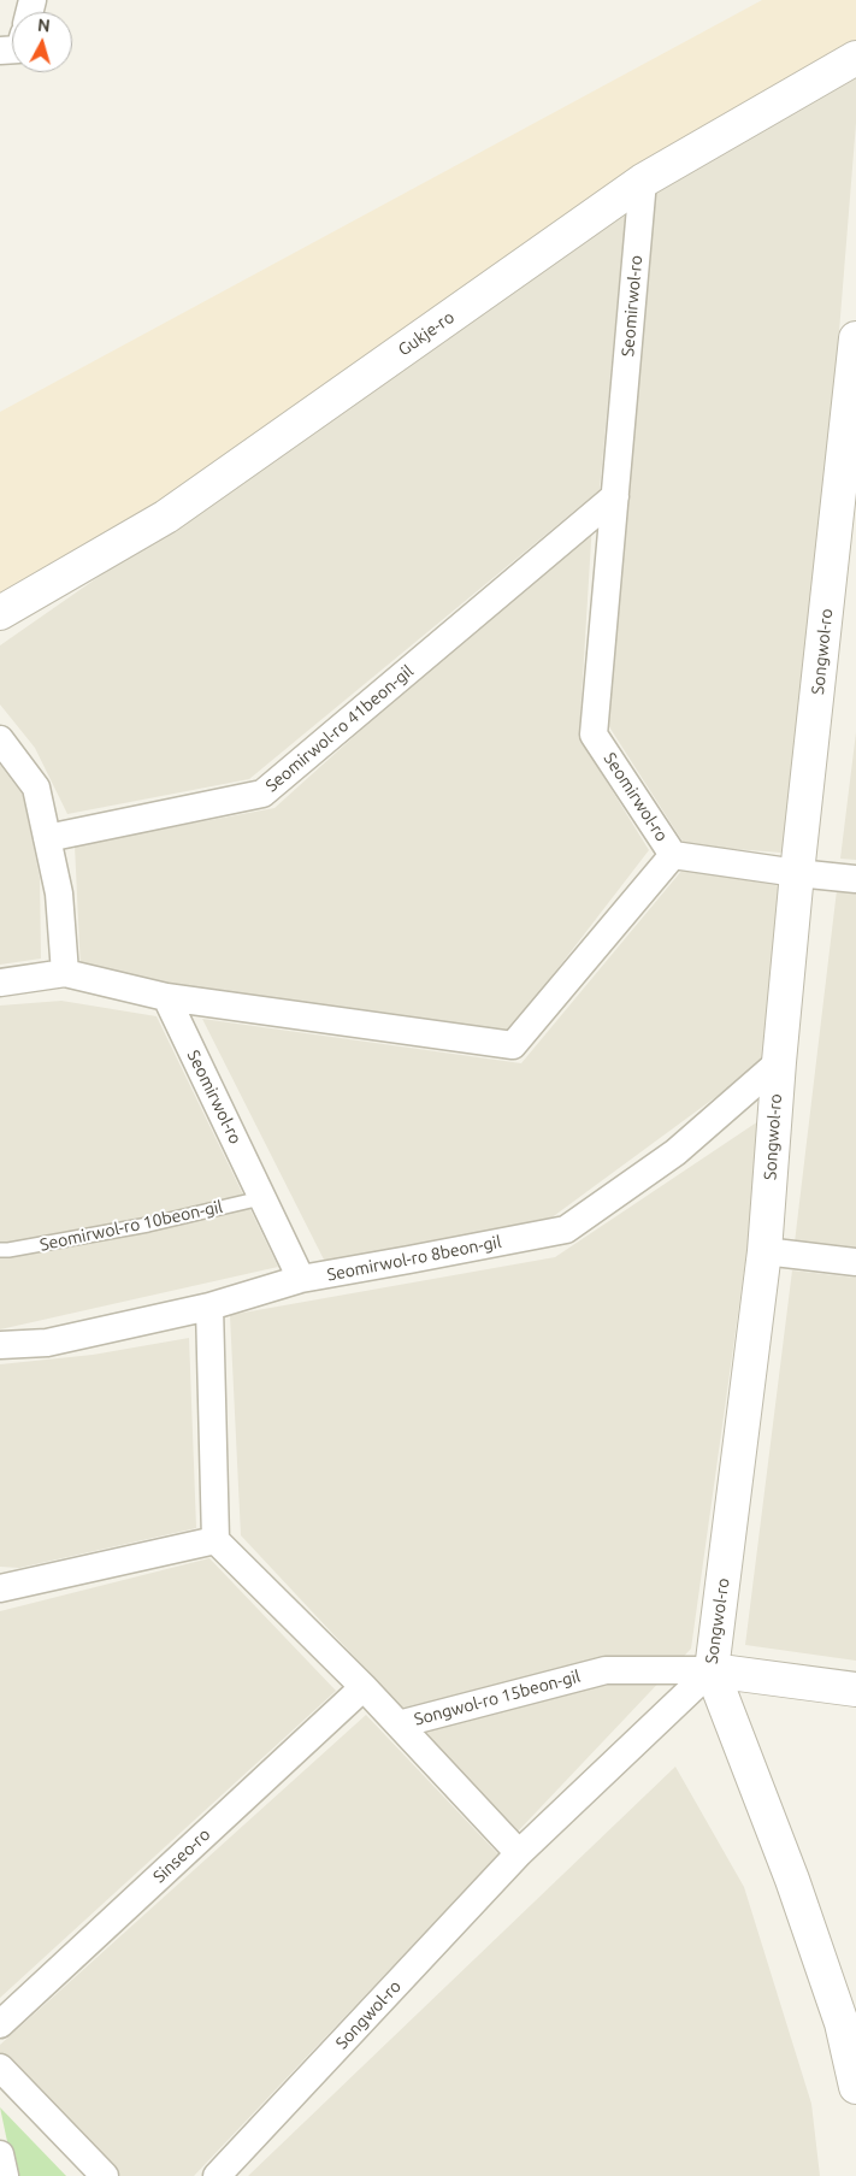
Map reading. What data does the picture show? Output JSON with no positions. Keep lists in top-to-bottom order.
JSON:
{
  "streets": {
    "street": [
      "Seomirwol-ro",
      "Gukje-ro",
      "Songwol-ro",
      "Seomirwol-ro 41beon-gil",
      "Seomirwol-ro 8beon-gil",
      "Songwol-ro 15beon-gil",
      "Sinseo-ro"
    ],
    "lane": ["Seomirwol-ro 10beon-gil"]
  },
  "crossings": [
    ["Seomirwol-ro", "Gukje-ro"],
    ["Seomirwol-ro", "Seomirwol-ro 41beon-gil"],
    ["Seomirwol-ro", "Seomirwol-ro 10beon-gil"],
    ["Seomirwol-ro", "Seomirwol-ro 8beon-gil"],
    ["Songwol-ro", "Seomirwol-ro 8beon-gil"],
    ["Songwol-ro", "Songwol-ro 15beon-gil"],
    ["Songwol-ro 15beon-gil", "Sinseo-ro"]
  ],
  "north": "top"
}
